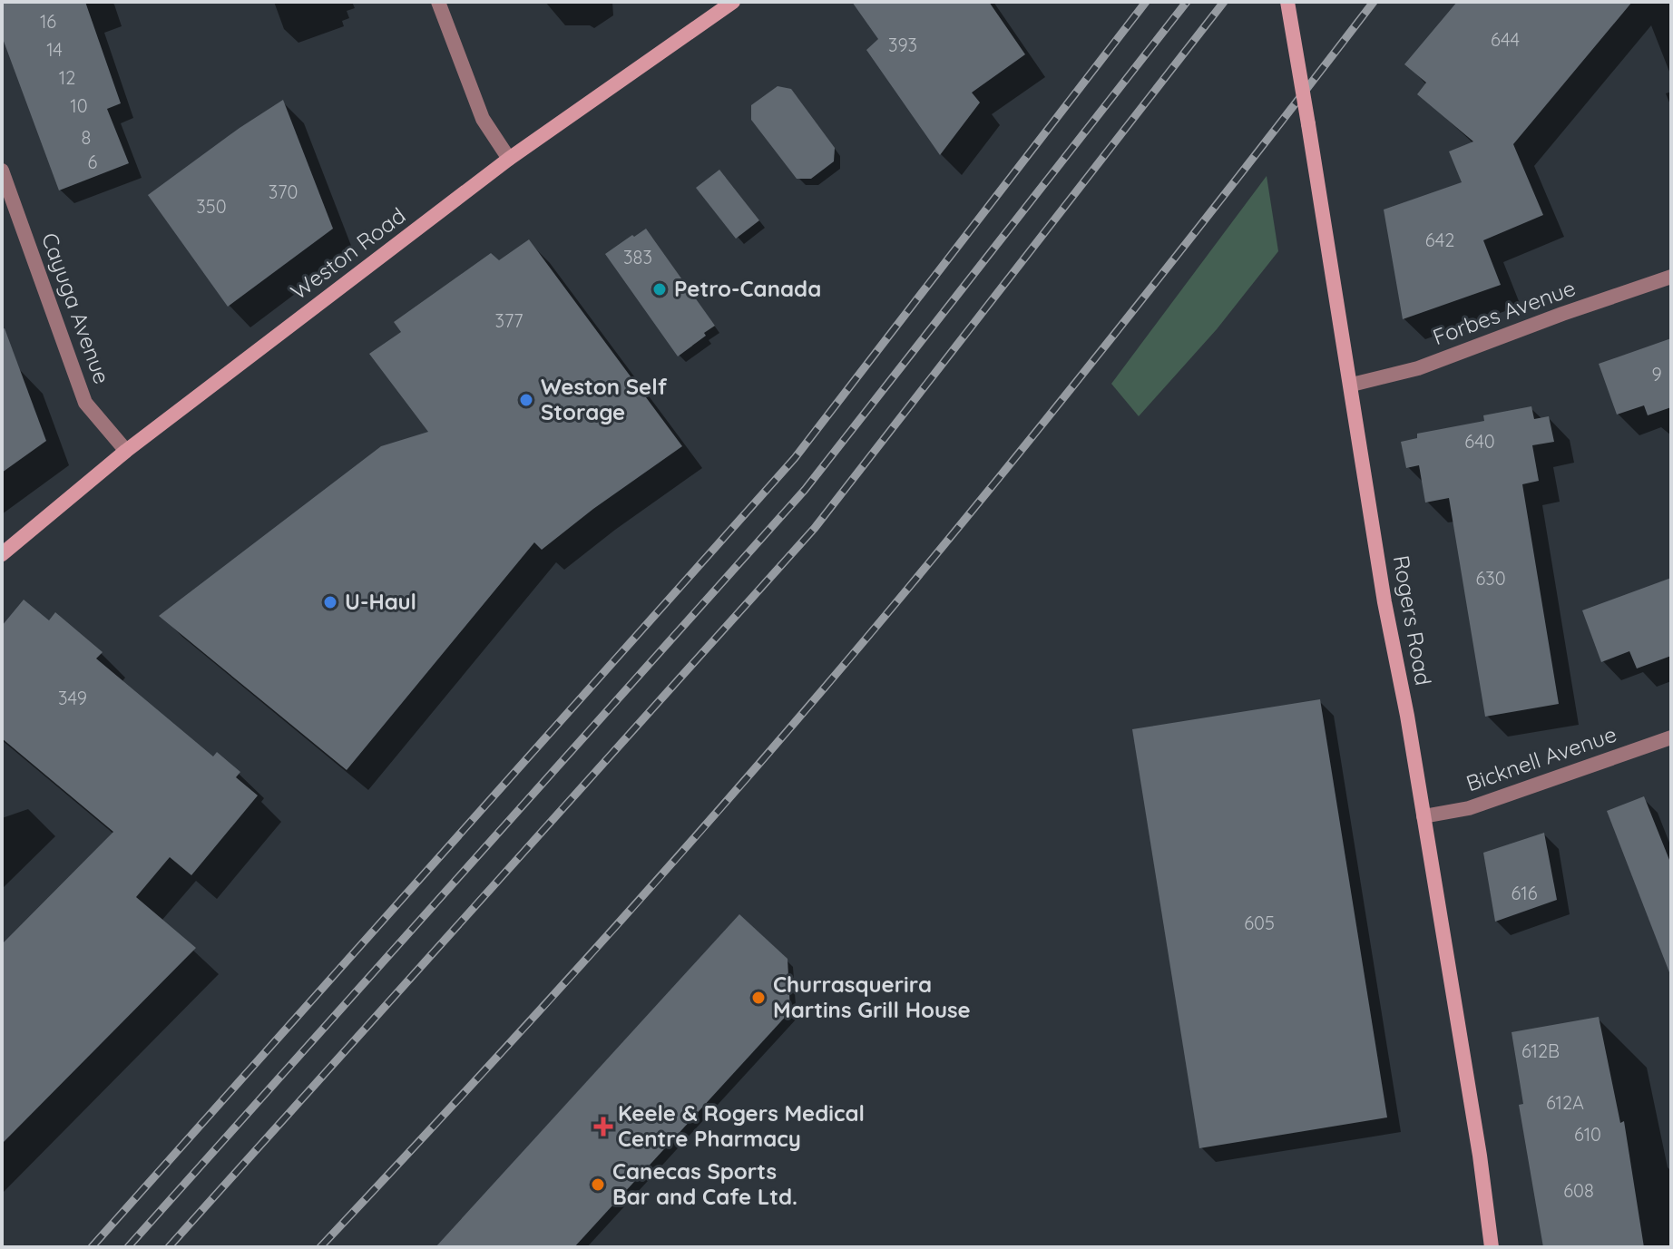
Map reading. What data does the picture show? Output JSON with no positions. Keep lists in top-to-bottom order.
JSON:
{
  "streets": {
    "main road": ["Weston Road", "Rogers Road"],
    "street": ["Cayuga Avenue", "Forbes Avenue", "Bicknell Avenue"]
  },
  "crossings": [
    ["Weston Road", "Cayuga Avenue"],
    ["Forbes Avenue", "Rogers Road"],
    ["Rogers Road", "Bicknell Avenue"]
  ],
  "places": {
    "other": [
      "Petro-Canada",
      "Weston Self Storage",
      "U-Haul",
      "Churrasquerira Martins Grill House",
      "Canecas Sports Bar and Cafe Ltd."
    ],
    "health": ["Keele & Rogers Medical Centre Pharmacy"]
  },
  "house_numbers": [
    "16",
    "644",
    "393",
    "14",
    "12",
    "10",
    "8",
    "6",
    "370",
    "350",
    "642",
    "383",
    "377",
    "9",
    "640",
    "630",
    "349",
    "616",
    "605",
    "612B",
    "612A",
    "610",
    "608"
  ]
}
